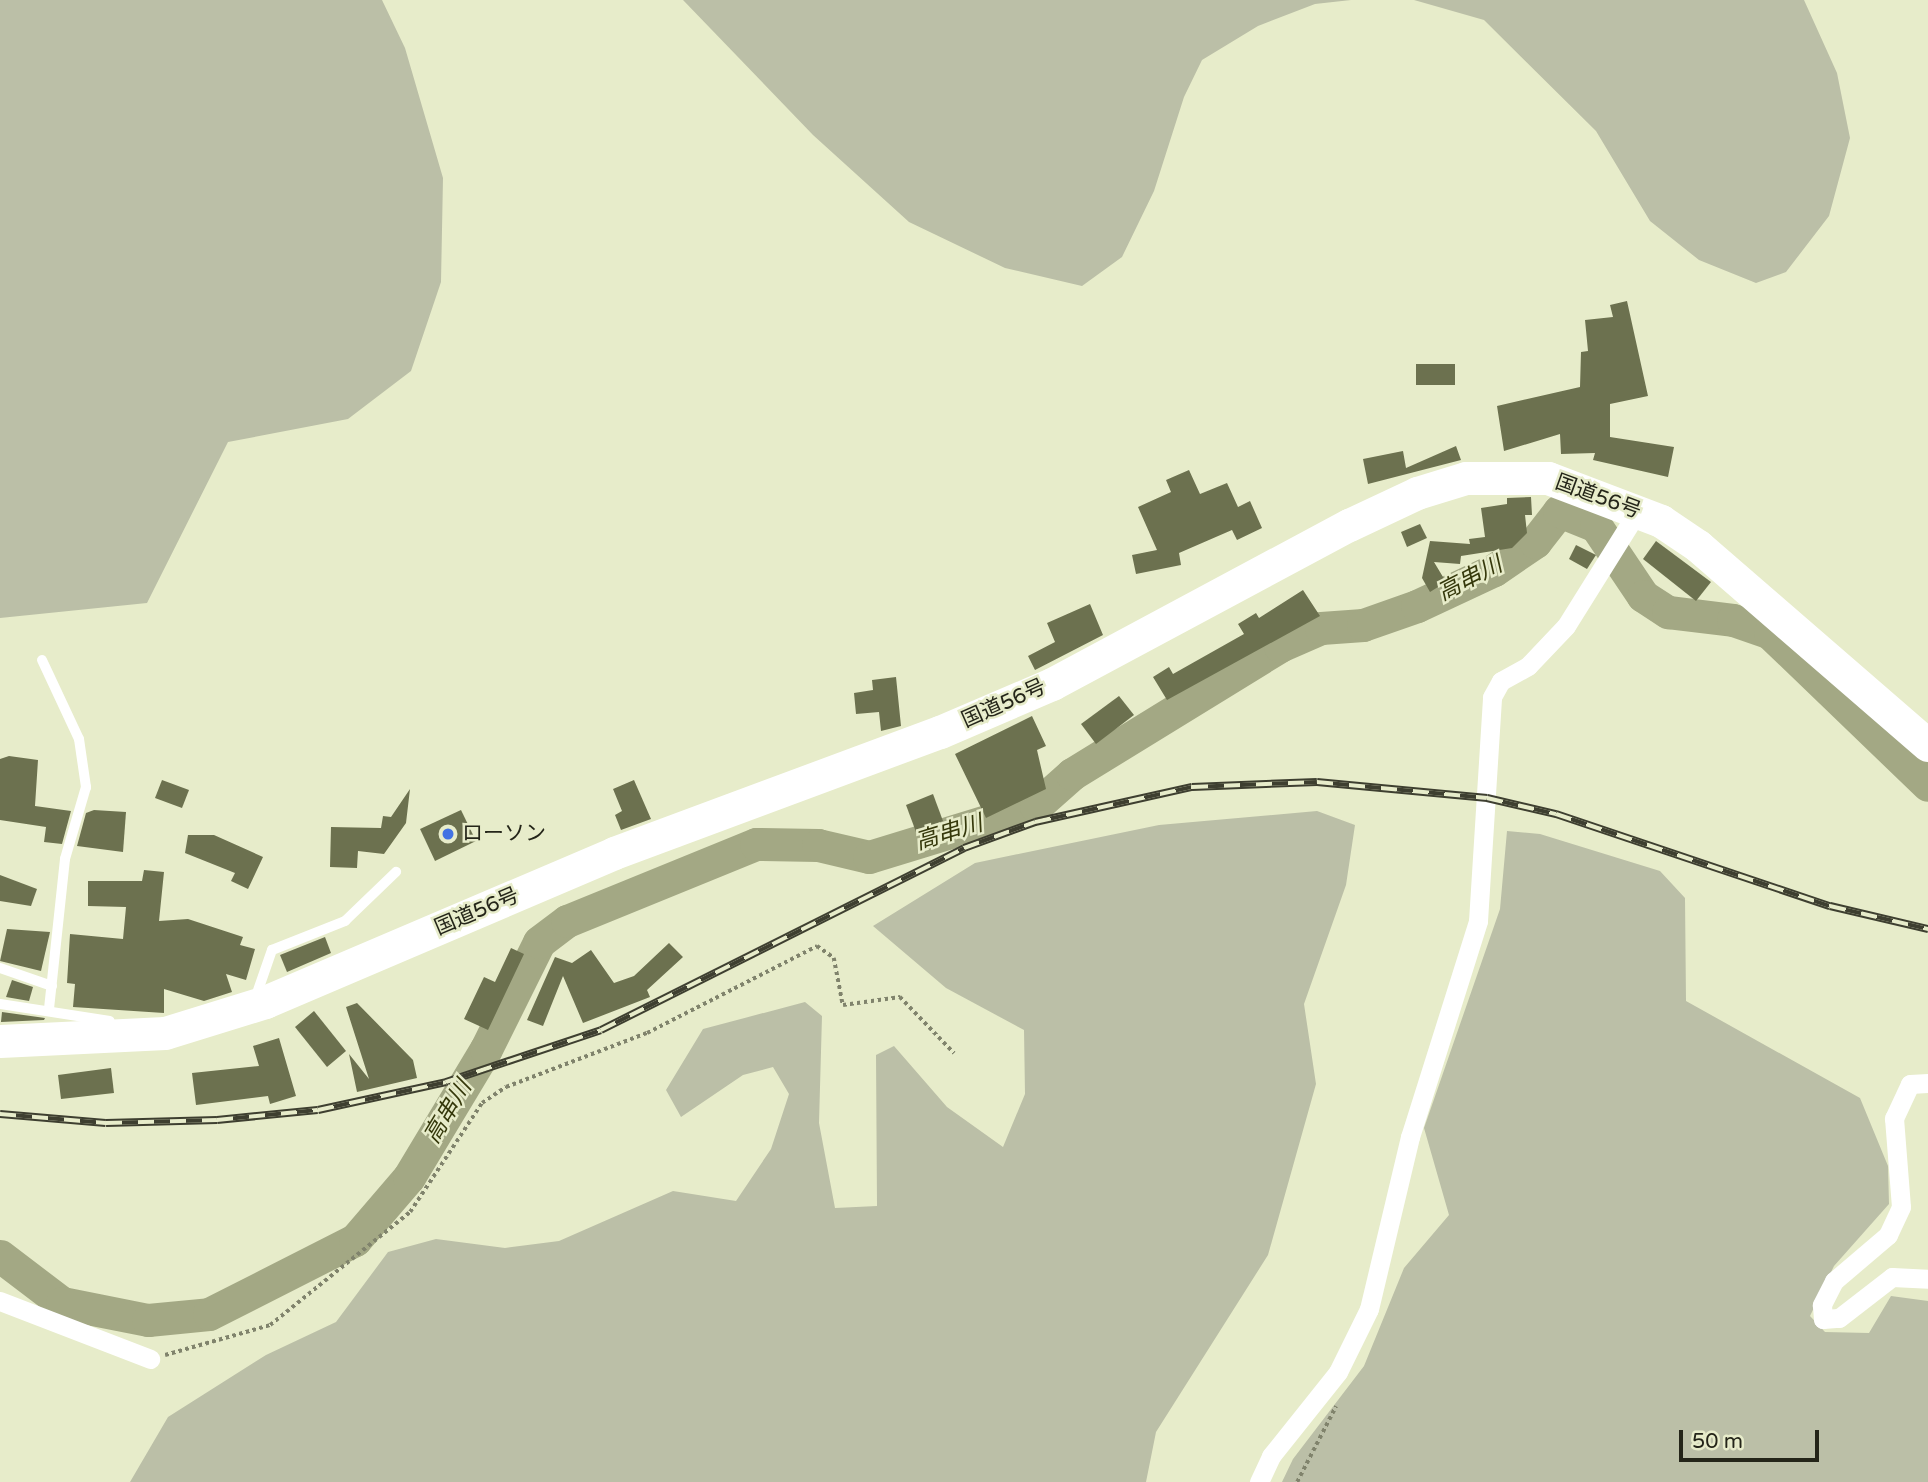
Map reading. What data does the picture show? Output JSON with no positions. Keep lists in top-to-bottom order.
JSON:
{
  "streets": {
    "highway": ["国道56号"]
  },
  "water": ["高串川"],
  "places": ["ローソン"],
  "scale_bar": "50 m"
}
